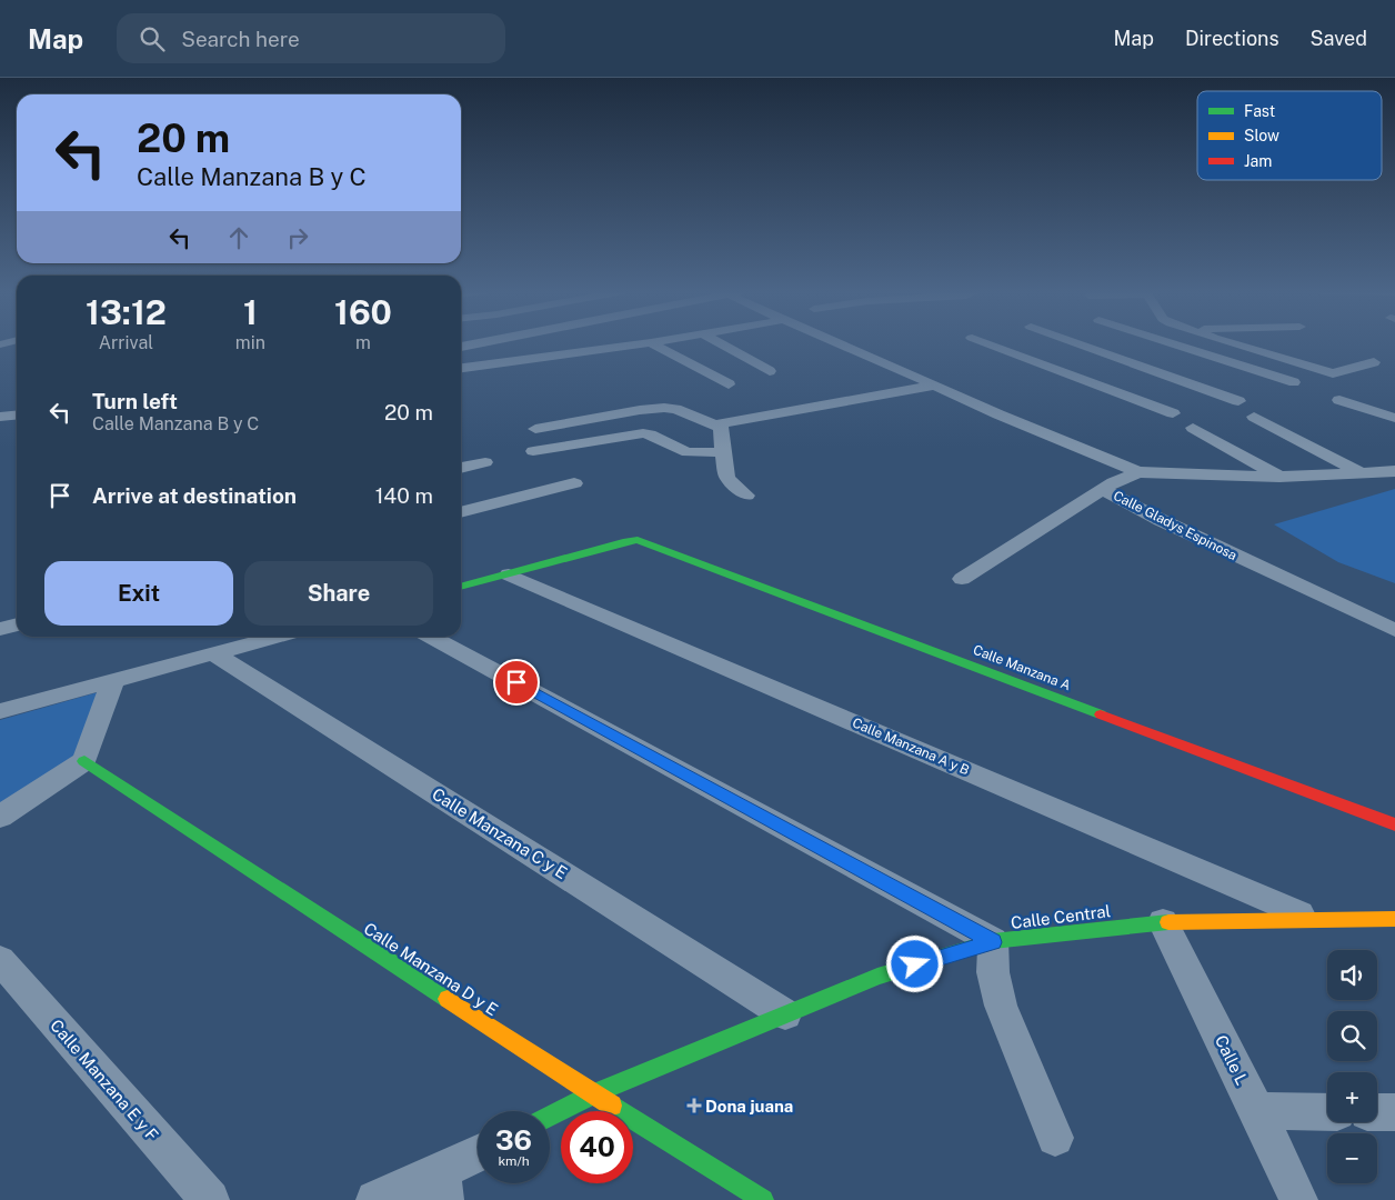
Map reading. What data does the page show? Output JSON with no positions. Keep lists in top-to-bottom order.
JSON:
{
  "streets": {
    "street": [
      "Calle Gladys Espinosa",
      "Calle Manzana A",
      "Calle Manzana A y B",
      "Calle Manzana C y E",
      "Calle Central",
      "Calle Manzana D y E",
      "Calle L",
      "Calle Manzana E y F"
    ]
  },
  "crossings": [
    ["Calle Manzana A", "Calle Manzana A y B"],
    ["Calle Manzana A y B", "Calle Central"],
    ["Calle Manzana C y E", "Calle Central"],
    ["Calle Central", "Calle Manzana D y E"],
    ["Calle Central", "Calle L"]
  ],
  "places": {
    "health": ["Dona juana"]
  },
  "legend": ["Fast", "Slow", "Jam"],
  "page": {
    "header": "Map",
    "search": "Search here",
    "nav": ["Map", "Directions", "Saved"],
    "turn": ["20 m", "Calle Manzana B y C"],
    "eta": [
      "13:12",
      "Arrival",
      "1",
      "min",
      "160",
      "m"
    ],
    "list": [
      {
        "name": "Turn left",
        "note": "Calle Manzana B y C",
        "value": "20 m"
      },
      {
        "name": "Arrive at destination",
        "value": "140 m"
      }
    ],
    "buttons": ["Exit", "Share"],
    "map_buttons": ["+", "−"],
    "speed": "36 km/h",
    "limit": "40"
  }
}
